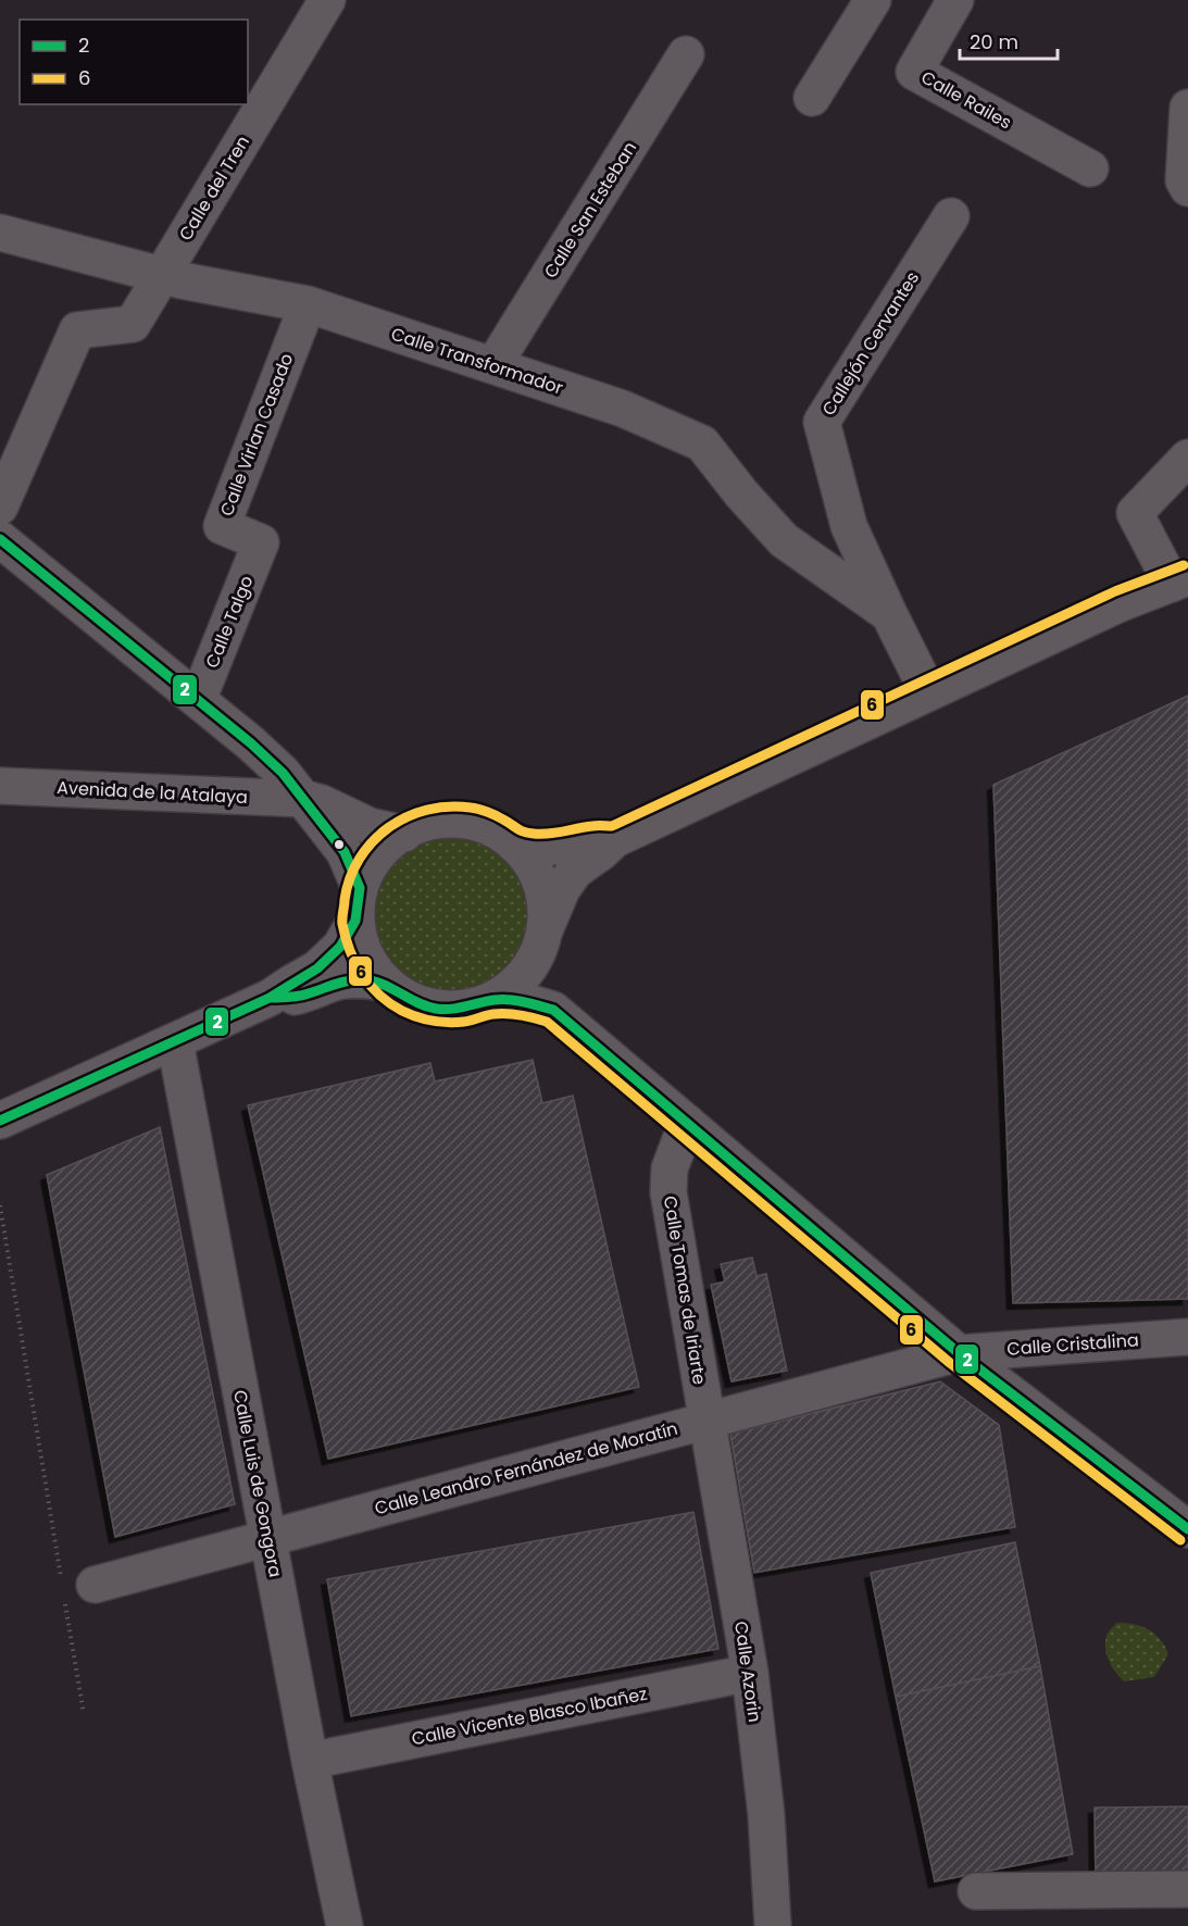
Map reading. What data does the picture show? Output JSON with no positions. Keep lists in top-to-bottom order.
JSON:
{
  "streets": {
    "street": [
      "Calle Railes",
      "Calle del Tren",
      "Calle San Esteban",
      "Callejón Cervantes",
      "Calle Transformador",
      "Calle Virlan Casado",
      "Calle Talgo",
      "Avenida de la Atalaya",
      "Calle Tomas de Iriarte",
      "Calle Cristalina",
      "Calle Leandro Fernández de Moratín",
      "Calle Luis de Gongora",
      "Calle Azorin",
      "Calle Vicente Blasco Ibañez"
    ]
  },
  "crossings": [
    ["Calle del Tren", "Calle Transformador"],
    ["Calle San Esteban", "Calle Transformador"],
    ["Callejón Cervantes", "Calle Transformador"],
    ["Calle Transformador", "Calle Virlan Casado"],
    ["Calle Virlan Casado", "Calle Talgo"],
    ["Calle Tomas de Iriarte", "Calle Leandro Fernández de Moratín"],
    ["Calle Tomas de Iriarte", "Calle Azorin"],
    ["Calle Cristalina", "Calle Leandro Fernández de Moratín"],
    ["Calle Leandro Fernández de Moratín", "Calle Luis de Gongora"],
    ["Calle Leandro Fernández de Moratín", "Calle Azorin"],
    ["Calle Luis de Gongora", "Calle Vicente Blasco Ibañez"],
    ["Calle Azorin", "Calle Vicente Blasco Ibañez"]
  ],
  "lines": ["transit line 2", "transit line 6"],
  "legend": ["2", "6"],
  "scale_bar": "20 m"
}
